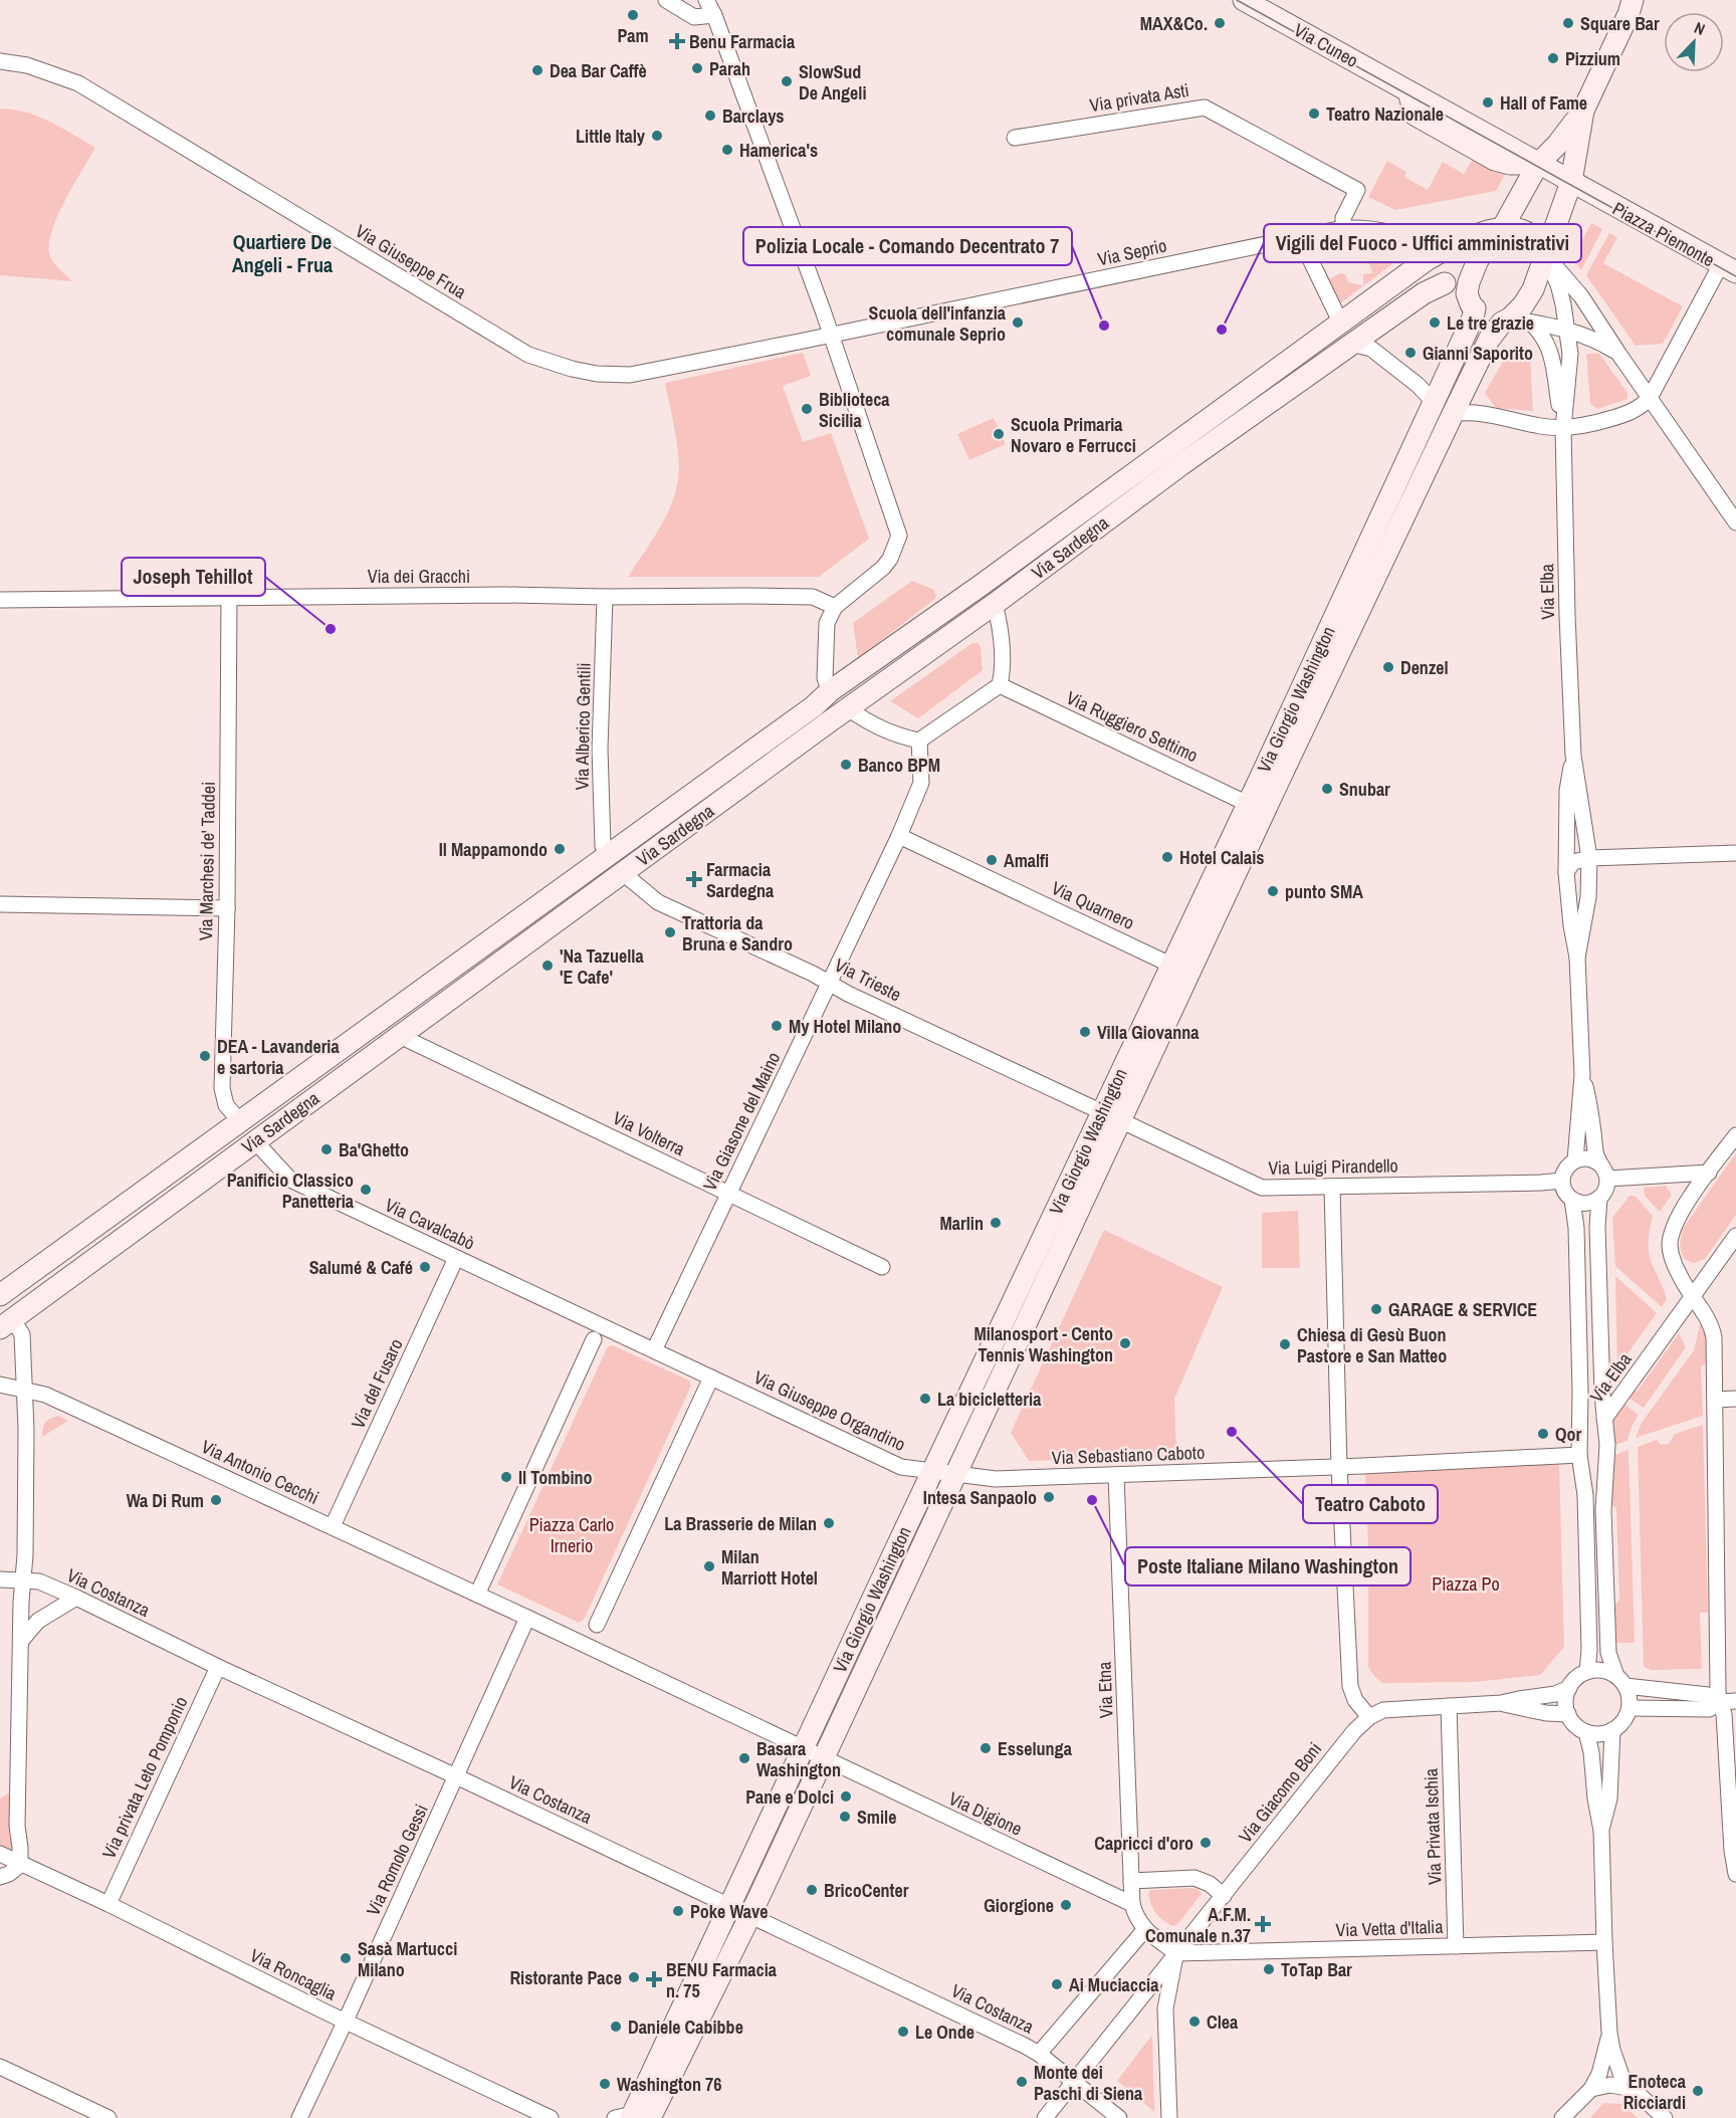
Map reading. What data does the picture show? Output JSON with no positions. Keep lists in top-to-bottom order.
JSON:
{
  "streets": {
    "main road": [
      "Via Cuneo",
      "Piazza Piemonte",
      "Via Sardegna",
      "Via Giorgio Washington"
    ],
    "street": [
      "Via privata Asti",
      "Via Seprio",
      "Via Giuseppe Frua",
      "Via dei Gracchi",
      "Via Elba",
      "Via Alberico Gentili",
      "Via Ruggiero Settimo",
      "Via Marchesi de' Taddei",
      "Via Quarnero",
      "Via Trieste",
      "Via Giasone del Maino",
      "Via Volterra",
      "Via Luigi Pirandello",
      "Via Cavalcabò",
      "Via del Fusaro",
      "Via Giuseppe Organdino",
      "Via Sebastiano Caboto",
      "Via Antonio Cecchi",
      "Via Costanza",
      "Via Etna",
      "Via privata Leto Pomponio",
      "Via Giacomo Boni",
      "Via Digione",
      "Via Privata Ischia",
      "Via Romolo Gessi",
      "Via Vetta d'Italia",
      "Via Roncaglia"
    ]
  },
  "crossings": [
    ["Via Cuneo", "Piazza Piemonte"],
    ["Piazza Piemonte", "Via Elba"],
    ["Piazza Piemonte", "Via Giorgio Washington"],
    ["Via Seprio", "Via Giuseppe Frua"],
    ["Via Sardegna", "Via Alberico Gentili"],
    ["Via Sardegna", "Via Marchesi de' Taddei"],
    ["Via Sardegna", "Via Trieste"],
    ["Via Sardegna", "Via Volterra"],
    ["Via Sardegna", "Via Cavalcabò"],
    ["Via dei Gracchi", "Via Alberico Gentili"],
    ["Via dei Gracchi", "Via Marchesi de' Taddei"],
    ["Via Elba", "Via Luigi Pirandello"],
    ["Via Giorgio Washington", "Via Ruggiero Settimo"],
    ["Via Giorgio Washington", "Via Quarnero"],
    ["Via Giorgio Washington", "Via Trieste"],
    ["Via Giorgio Washington", "Via Luigi Pirandello"],
    ["Via Giorgio Washington", "Via Giuseppe Organdino"],
    ["Via Giorgio Washington", "Via Sebastiano Caboto"],
    ["Via Giorgio Washington", "Via Costanza"],
    ["Via Giorgio Washington", "Via Digione"],
    ["Via Quarnero", "Via Giasone del Maino"],
    ["Via Trieste", "Via Giasone del Maino"],
    ["Via Trieste", "Via Luigi Pirandello"],
    ["Via Giasone del Maino", "Via Volterra"],
    ["Via Cavalcabò", "Via del Fusaro"],
    ["Via del Fusaro", "Via Antonio Cecchi"],
    ["Via Giuseppe Organdino", "Via Sebastiano Caboto"],
    ["Via Sebastiano Caboto", "Via Etna"],
    ["Via Costanza", "Via privata Leto Pomponio"],
    ["Via Costanza", "Via Giacomo Boni"],
    ["Via Costanza", "Via Romolo Gessi"],
    ["Via Etna", "Via Digione"],
    ["Via privata Leto Pomponio", "Via Roncaglia"],
    ["Via Giacomo Boni", "Via Vetta d'Italia"],
    ["Via Privata Ischia", "Via Vetta d'Italia"],
    ["Via Romolo Gessi", "Via Roncaglia"]
  ],
  "districts": ["Quartiere De Angeli - Frua"],
  "parks": ["Piazza Carlo Irnerio", "Piazza Po"],
  "places": {
    "other": [
      "Pam",
      "MAX&Co.",
      "Square Bar",
      "Pizzium",
      "Parah",
      "Dea Bar Caffè",
      "SlowSud De Angeli",
      "Hall of Fame",
      "Teatro Nazionale",
      "Barclays",
      "Little Italy",
      "Hamerica's",
      "Scuola dell'infanzia comunale Seprio",
      "Le tre grazie",
      "Polizia Locale - Comando Decentrato 7",
      "Vigili del Fuoco - Uffici amministrativi",
      "Gianni Saporito",
      "Biblioteca Sicilia",
      "Scuola Primaria Novaro e Ferrucci",
      "Joseph Tehillot",
      "Denzel",
      "Banco BPM",
      "Snubar",
      "Il Mappamondo",
      "Hotel Calais",
      "Amalfi",
      "punto SMA",
      "Trattoria da Bruna e Sandro",
      "'Na Tazuella 'E Cafe'",
      "My Hotel Milano",
      "Villa Giovanna",
      "DEA - Lavanderia e sartoria",
      "Ba'Ghetto",
      "Panificio Classico Panetteria",
      "Marlin",
      "Salumé & Café",
      "GARAGE & SERVICE",
      "Milanosport - Cento Tennis Washington",
      "Chiesa di Gesù Buon Pastore e San Matteo",
      "La bicicletteria",
      "Teatro Caboto",
      "Qor",
      "Il Tombino",
      "Intesa Sanpaolo",
      "Wa Di Rum",
      "Poste Italiane Milano Washington",
      "La Brasserie de Milan",
      "Milan Marriott Hotel",
      "Esselunga",
      "Basara Washington",
      "Pane e Dolci",
      "Smile",
      "Capricci d'oro",
      "BricoCenter",
      "Giorgione",
      "Poke Wave",
      "Sasà Martucci Milano",
      "ToTap Bar",
      "Ristorante Pace",
      "Ai Muciaccia",
      "Clea",
      "Daniele Cabibbe",
      "Le Onde",
      "Monte dei Paschi di Siena",
      "Washington 76",
      "Enoteca Ricciardi"
    ],
    "health": [
      "Benu Farmacia",
      "Farmacia Sardegna",
      "A.F.M. Comunale n.37",
      "BENU Farmacia n. 75"
    ]
  },
  "north": "top right"
}
